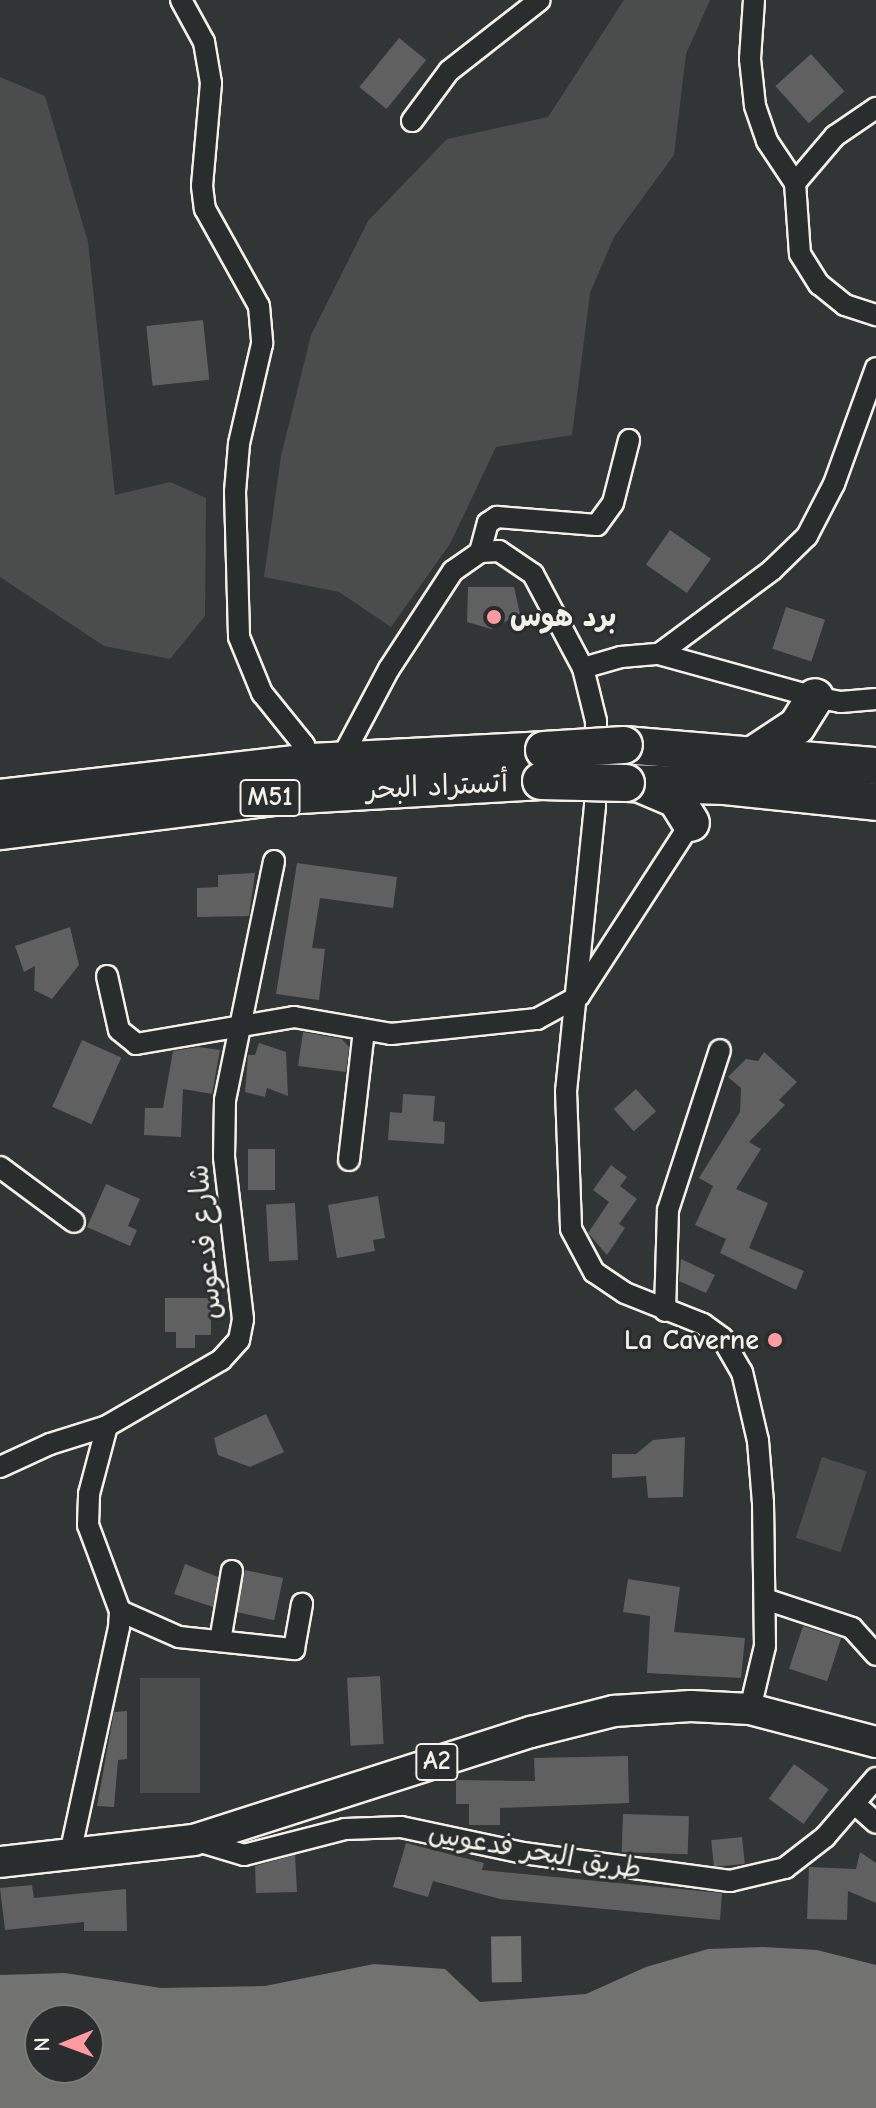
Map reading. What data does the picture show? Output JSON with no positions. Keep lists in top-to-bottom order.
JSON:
{
  "streets": {
    "highway": ["أتستراد البحر", "M51"],
    "main road": ["A2", "طريق البحر فدعوس"],
    "street": ["شارع فدعوس"]
  },
  "places": ["برد هوس", "La Caverne"],
  "north": "left"
}
